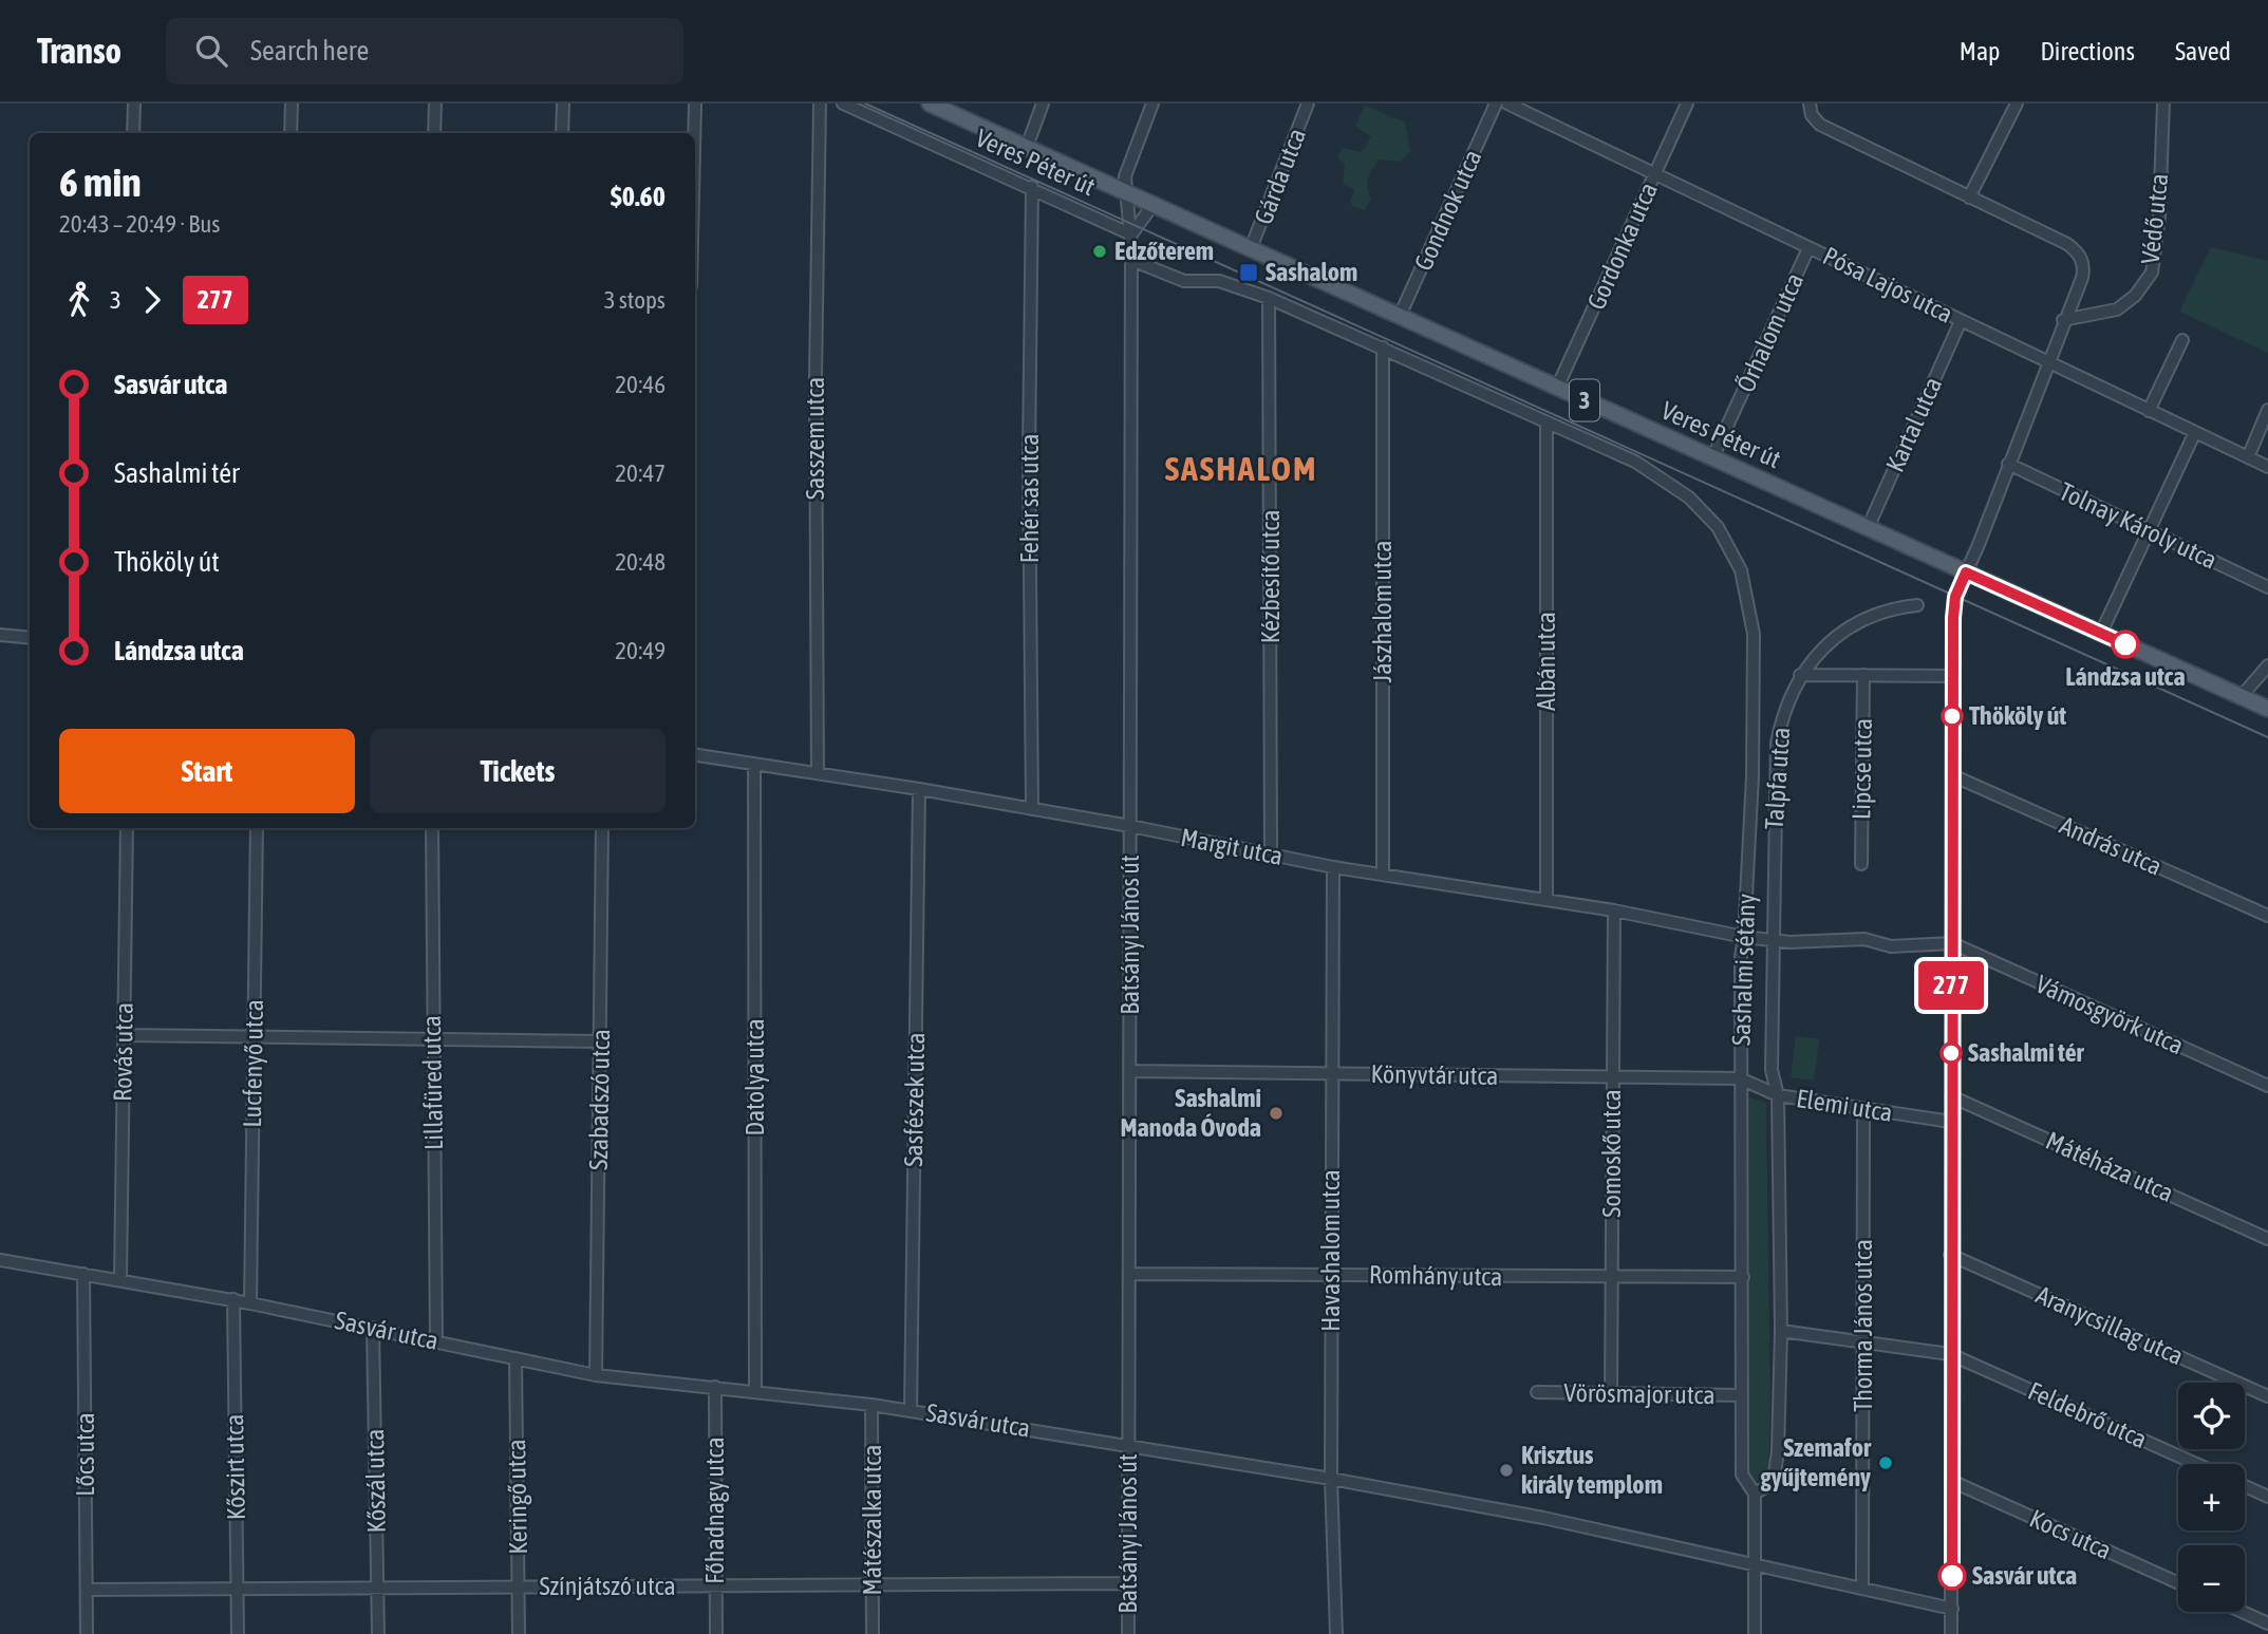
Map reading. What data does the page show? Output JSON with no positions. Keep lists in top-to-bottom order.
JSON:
{
  "streets": {
    "main road": ["Veres Péter út", "3"],
    "street": [
      "Gárda utca",
      "Gondnok utca",
      "Védő utca",
      "Gordonka utca",
      "Pósa Lajos utca",
      "Őrhalom utca",
      "Kartal utca",
      "Sasszem utca",
      "Fehér sas utca",
      "Tolnay Károly utca",
      "Kézbesítő utca",
      "Jászhalom utca",
      "Albán utca",
      "Lipcse utca",
      "Talpfa utca",
      "András utca",
      "Margit utca",
      "Batsányi János út",
      "Sashalmi sétány",
      "Vámosgyörk utca",
      "Rovás utca",
      "Lucfenyő utca",
      "Könyvtár utca",
      "Datolya utca",
      "Lillafüred utca",
      "Szabadszó utca",
      "Sasfészek utca",
      "Elemi utca",
      "Somoskő utca",
      "Mátéháza utca",
      "Havashalom utca",
      "Romhány utca",
      "Thorma János utca",
      "Aranycsillag utca",
      "Sasvár utca",
      "Vörösmajor utca",
      "Feldebrő utca",
      "Lőcs utca",
      "Kőszirt utca",
      "Kőszál utca",
      "Keringő utca",
      "Főhadnagy utca",
      "Mátészalka utca",
      "Kocs utca",
      "Színjátszó utca"
    ]
  },
  "crossings": [
    ["Veres Péter út", "Gárda utca"],
    ["Veres Péter út", "Gondnok utca"],
    ["Veres Péter út", "Gordonka utca"],
    ["Veres Péter út", "Őrhalom utca"],
    ["Veres Péter út", "Kartal utca"],
    ["Veres Péter út", "Fehér sas utca"],
    ["Veres Péter út", "Batsányi János út"],
    ["Gordonka utca", "Pósa Lajos utca"],
    ["Pósa Lajos utca", "Őrhalom utca"],
    ["Pósa Lajos utca", "Kartal utca"],
    ["Sasszem utca", "Margit utca"],
    ["Fehér sas utca", "Margit utca"],
    ["Kézbesítő utca", "Margit utca"],
    ["Jászhalom utca", "Margit utca"],
    ["Albán utca", "Margit utca"],
    ["Albán utca", "Sashalmi sétány"],
    ["Talpfa utca", "Margit utca"],
    ["Talpfa utca", "Sashalmi sétány"],
    ["Margit utca", "Batsányi János út"],
    ["Margit utca", "Sashalmi sétány"],
    ["Margit utca", "Datolya utca"],
    ["Margit utca", "Sasfészek utca"],
    ["Margit utca", "Somoskő utca"],
    ["Margit utca", "Havashalom utca"],
    ["Batsányi János út", "Könyvtár utca"],
    ["Batsányi János út", "Romhány utca"],
    ["Batsányi János út", "Sasvár utca"],
    ["Batsányi János út", "Színjátszó utca"],
    ["Sashalmi sétány", "Könyvtár utca"],
    ["Sashalmi sétány", "Elemi utca"],
    ["Sashalmi sétány", "Romhány utca"],
    ["Sashalmi sétány", "Sasvár utca"],
    ["Sashalmi sétány", "Vörösmajor utca"],
    ["Sashalmi sétány", "Feldebrő utca"],
    ["Rovás utca", "Sasvár utca"],
    ["Lucfenyő utca", "Sasvár utca"],
    ["Könyvtár utca", "Elemi utca"],
    ["Könyvtár utca", "Somoskő utca"],
    ["Könyvtár utca", "Havashalom utca"],
    ["Datolya utca", "Sasvár utca"],
    ["Lillafüred utca", "Sasvár utca"],
    ["Szabadszó utca", "Sasvár utca"],
    ["Sasfészek utca", "Sasvár utca"],
    ["Elemi utca", "Thorma János utca"],
    ["Somoskő utca", "Romhány utca"],
    ["Somoskő utca", "Vörösmajor utca"],
    ["Havashalom utca", "Romhány utca"],
    ["Havashalom utca", "Sasvár utca"],
    ["Thorma János utca", "Sasvár utca"],
    ["Thorma János utca", "Feldebrő utca"],
    ["Sasvár utca", "Lőcs utca"],
    ["Sasvár utca", "Kőszirt utca"],
    ["Sasvár utca", "Kőszál utca"],
    ["Sasvár utca", "Keringő utca"],
    ["Sasvár utca", "Főhadnagy utca"],
    ["Sasvár utca", "Mátészalka utca"],
    ["Lőcs utca", "Színjátszó utca"],
    ["Kőszirt utca", "Színjátszó utca"],
    ["Kőszál utca", "Színjátszó utca"],
    ["Keringő utca", "Színjátszó utca"],
    ["Főhadnagy utca", "Színjátszó utca"],
    ["Mátészalka utca", "Színjátszó utca"]
  ],
  "districts": ["SASHALOM"],
  "places": {
    "other": [
      "Edzőterem",
      "Lándzsa utca",
      "Thököly út",
      "Sashalmi tér",
      "Sashalmi Manoda Óvoda",
      "Szemafor gyűjtemény",
      "Krisztus király templom",
      "Sasvár utca"
    ],
    "transit": ["Sashalom"]
  },
  "lines": ["bus line 277"],
  "page": {
    "header": "Transo",
    "search": "Search here",
    "nav": ["Map", "Directions", "Saved"],
    "on_map": "277",
    "heading": ["6 min", "20:43 – 20:49 · Bus", "$0.60"],
    "legs": ["3", "277", "3 stops"],
    "list": [
      {
        "name": "Sasvár utca",
        "value": "20:46"
      },
      {
        "name": "Sashalmi tér",
        "value": "20:47"
      },
      {
        "name": "Thököly út",
        "value": "20:48"
      },
      {
        "name": "Lándzsa utca",
        "value": "20:49"
      }
    ],
    "buttons": ["Start", "Tickets"],
    "map_buttons": ["+", "−"]
  }
}
